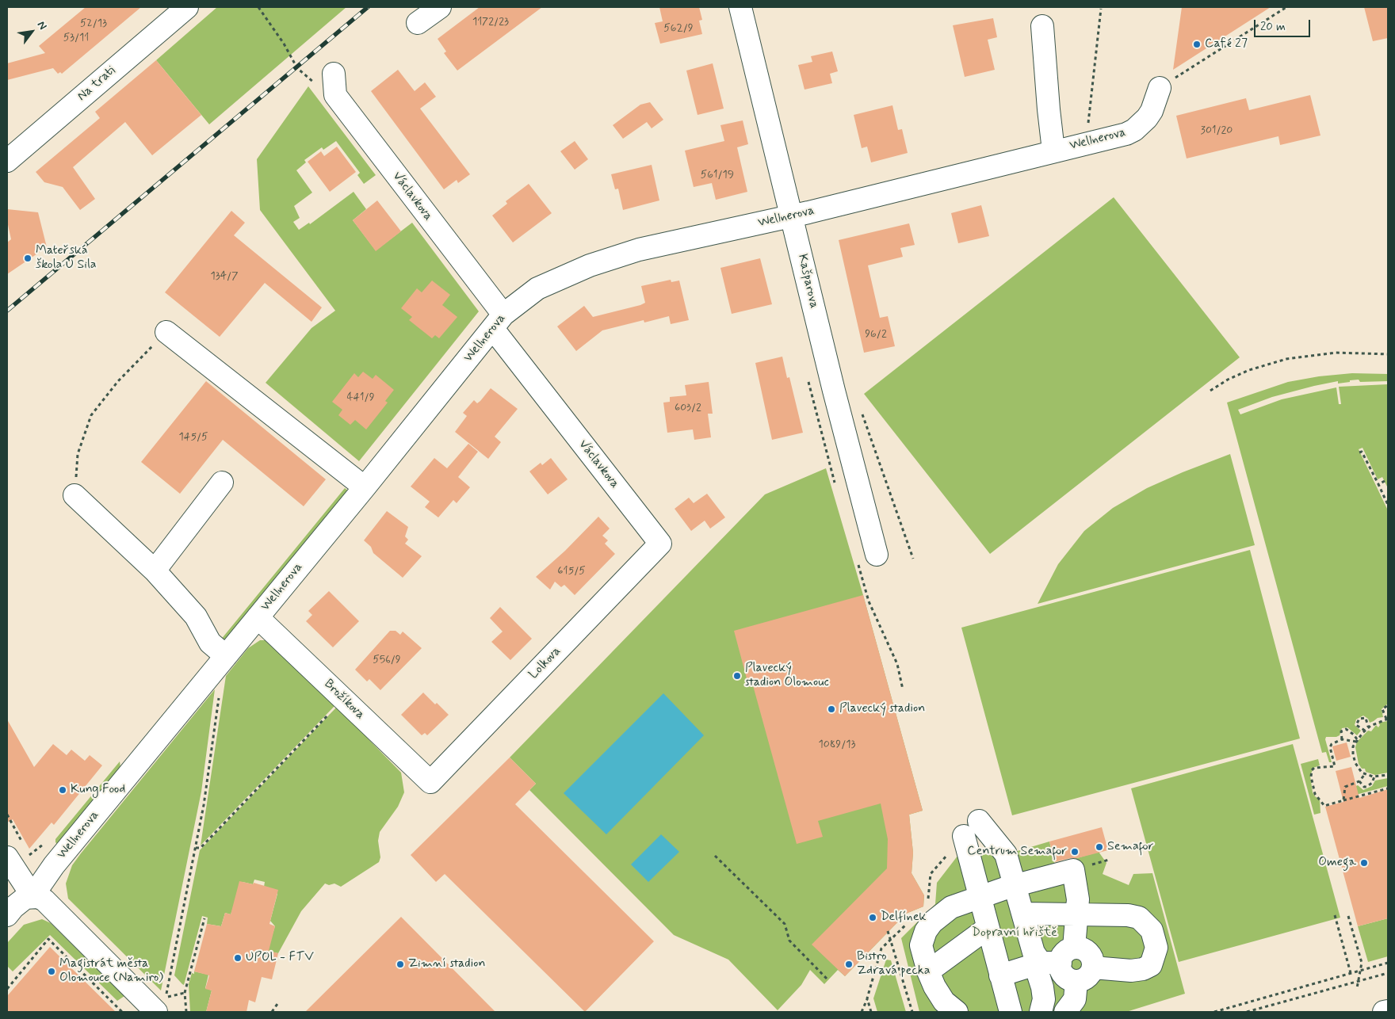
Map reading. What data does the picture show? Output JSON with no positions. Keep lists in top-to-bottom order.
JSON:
{
  "streets": {
    "street": [
      "Na trati",
      "Wellnerova",
      "Václavkova",
      "Kašparova",
      "Lolkova",
      "Brožíkova"
    ]
  },
  "crossings": [
    ["Wellnerova", "Václavkova"],
    ["Wellnerova", "Kašparova"],
    ["Wellnerova", "Brožíkova"],
    ["Václavkova", "Lolkova"],
    ["Lolkova", "Brožíkova"]
  ],
  "parks": ["Dopravní hřiště"],
  "places": [
    "Café 27",
    "Mateřská škola U Sila",
    "Plavecký stadion Olomouc",
    "Plavecký stadion",
    "Kung Food",
    "Semafor",
    "Centrum Semafor",
    "Omega",
    "Delfínek",
    "UPOL - FTV",
    "Zimní stadion",
    "Bistro Zdravá pecka",
    "Magistrát města Olomouce (Namiro)"
  ],
  "house_numbers": [
    "1172/23",
    "52/13",
    "562/9",
    "53/11",
    "301/20",
    "561/19",
    "134/7",
    "96/2",
    "441/9",
    "603/2",
    "145/5",
    "615/5",
    "556/9",
    "1089/13"
  ],
  "scale_bar": "20 m",
  "north": "top right"
}
